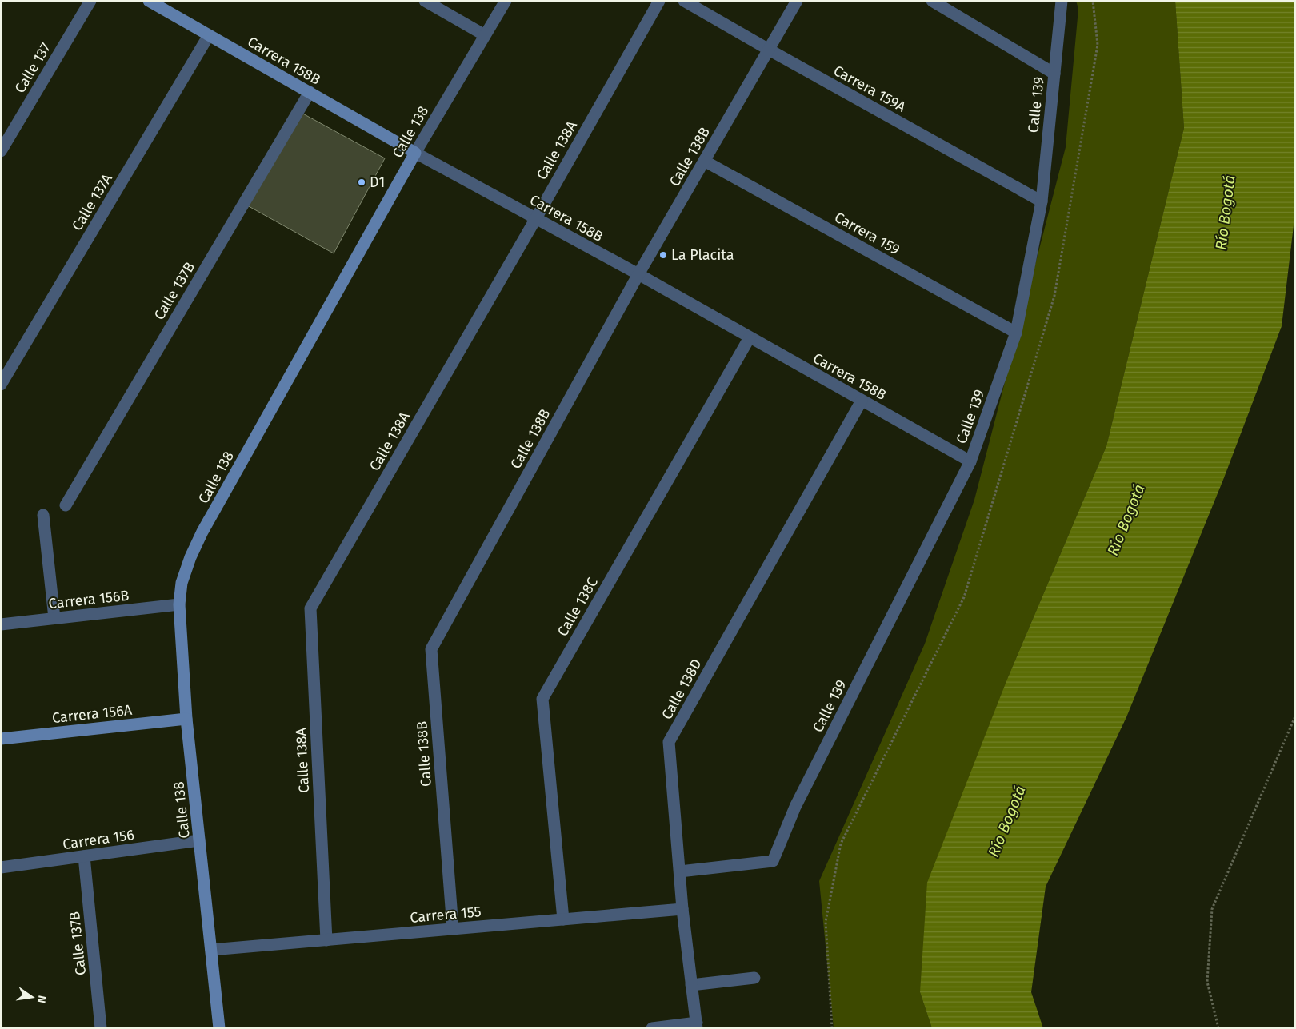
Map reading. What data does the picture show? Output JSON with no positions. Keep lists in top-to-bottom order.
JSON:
{
  "streets": {
    "street": [
      "Carrera 158B",
      "Calle 137",
      "Carrera 159A",
      "Calle 139",
      "Calle 138",
      "Calle 138A",
      "Calle 138B",
      "Calle 137A",
      "Carrera 159",
      "Calle 137B",
      "Carrera 156B",
      "Calle 138C",
      "Calle 138D",
      "Carrera 156A",
      "Carrera 156",
      "Carrera 155"
    ]
  },
  "crossings": [
    ["Carrera 158B", "Calle 139"],
    ["Carrera 158B", "Calle 138"],
    ["Carrera 158B", "Calle 138A"],
    ["Carrera 158B", "Calle 138B"],
    ["Carrera 158B", "Calle 137A"],
    ["Carrera 158B", "Calle 137B"],
    ["Carrera 158B", "Calle 138C"],
    ["Carrera 158B", "Calle 138D"],
    ["Carrera 159A", "Calle 139"],
    ["Carrera 159A", "Calle 138B"],
    ["Calle 139", "Carrera 159"],
    ["Calle 139", "Calle 138D"],
    ["Calle 138", "Carrera 156B"],
    ["Calle 138", "Carrera 156A"],
    ["Calle 138", "Carrera 156"],
    ["Calle 138", "Carrera 155"],
    ["Calle 138A", "Carrera 155"],
    ["Calle 138B", "Carrera 159"],
    ["Calle 138B", "Carrera 155"],
    ["Calle 137B", "Carrera 156"],
    ["Calle 138C", "Carrera 155"],
    ["Calle 138D", "Carrera 155"]
  ],
  "water": ["Río Bogotá"],
  "places": ["D1", "La Placita"],
  "north": "right"
}
